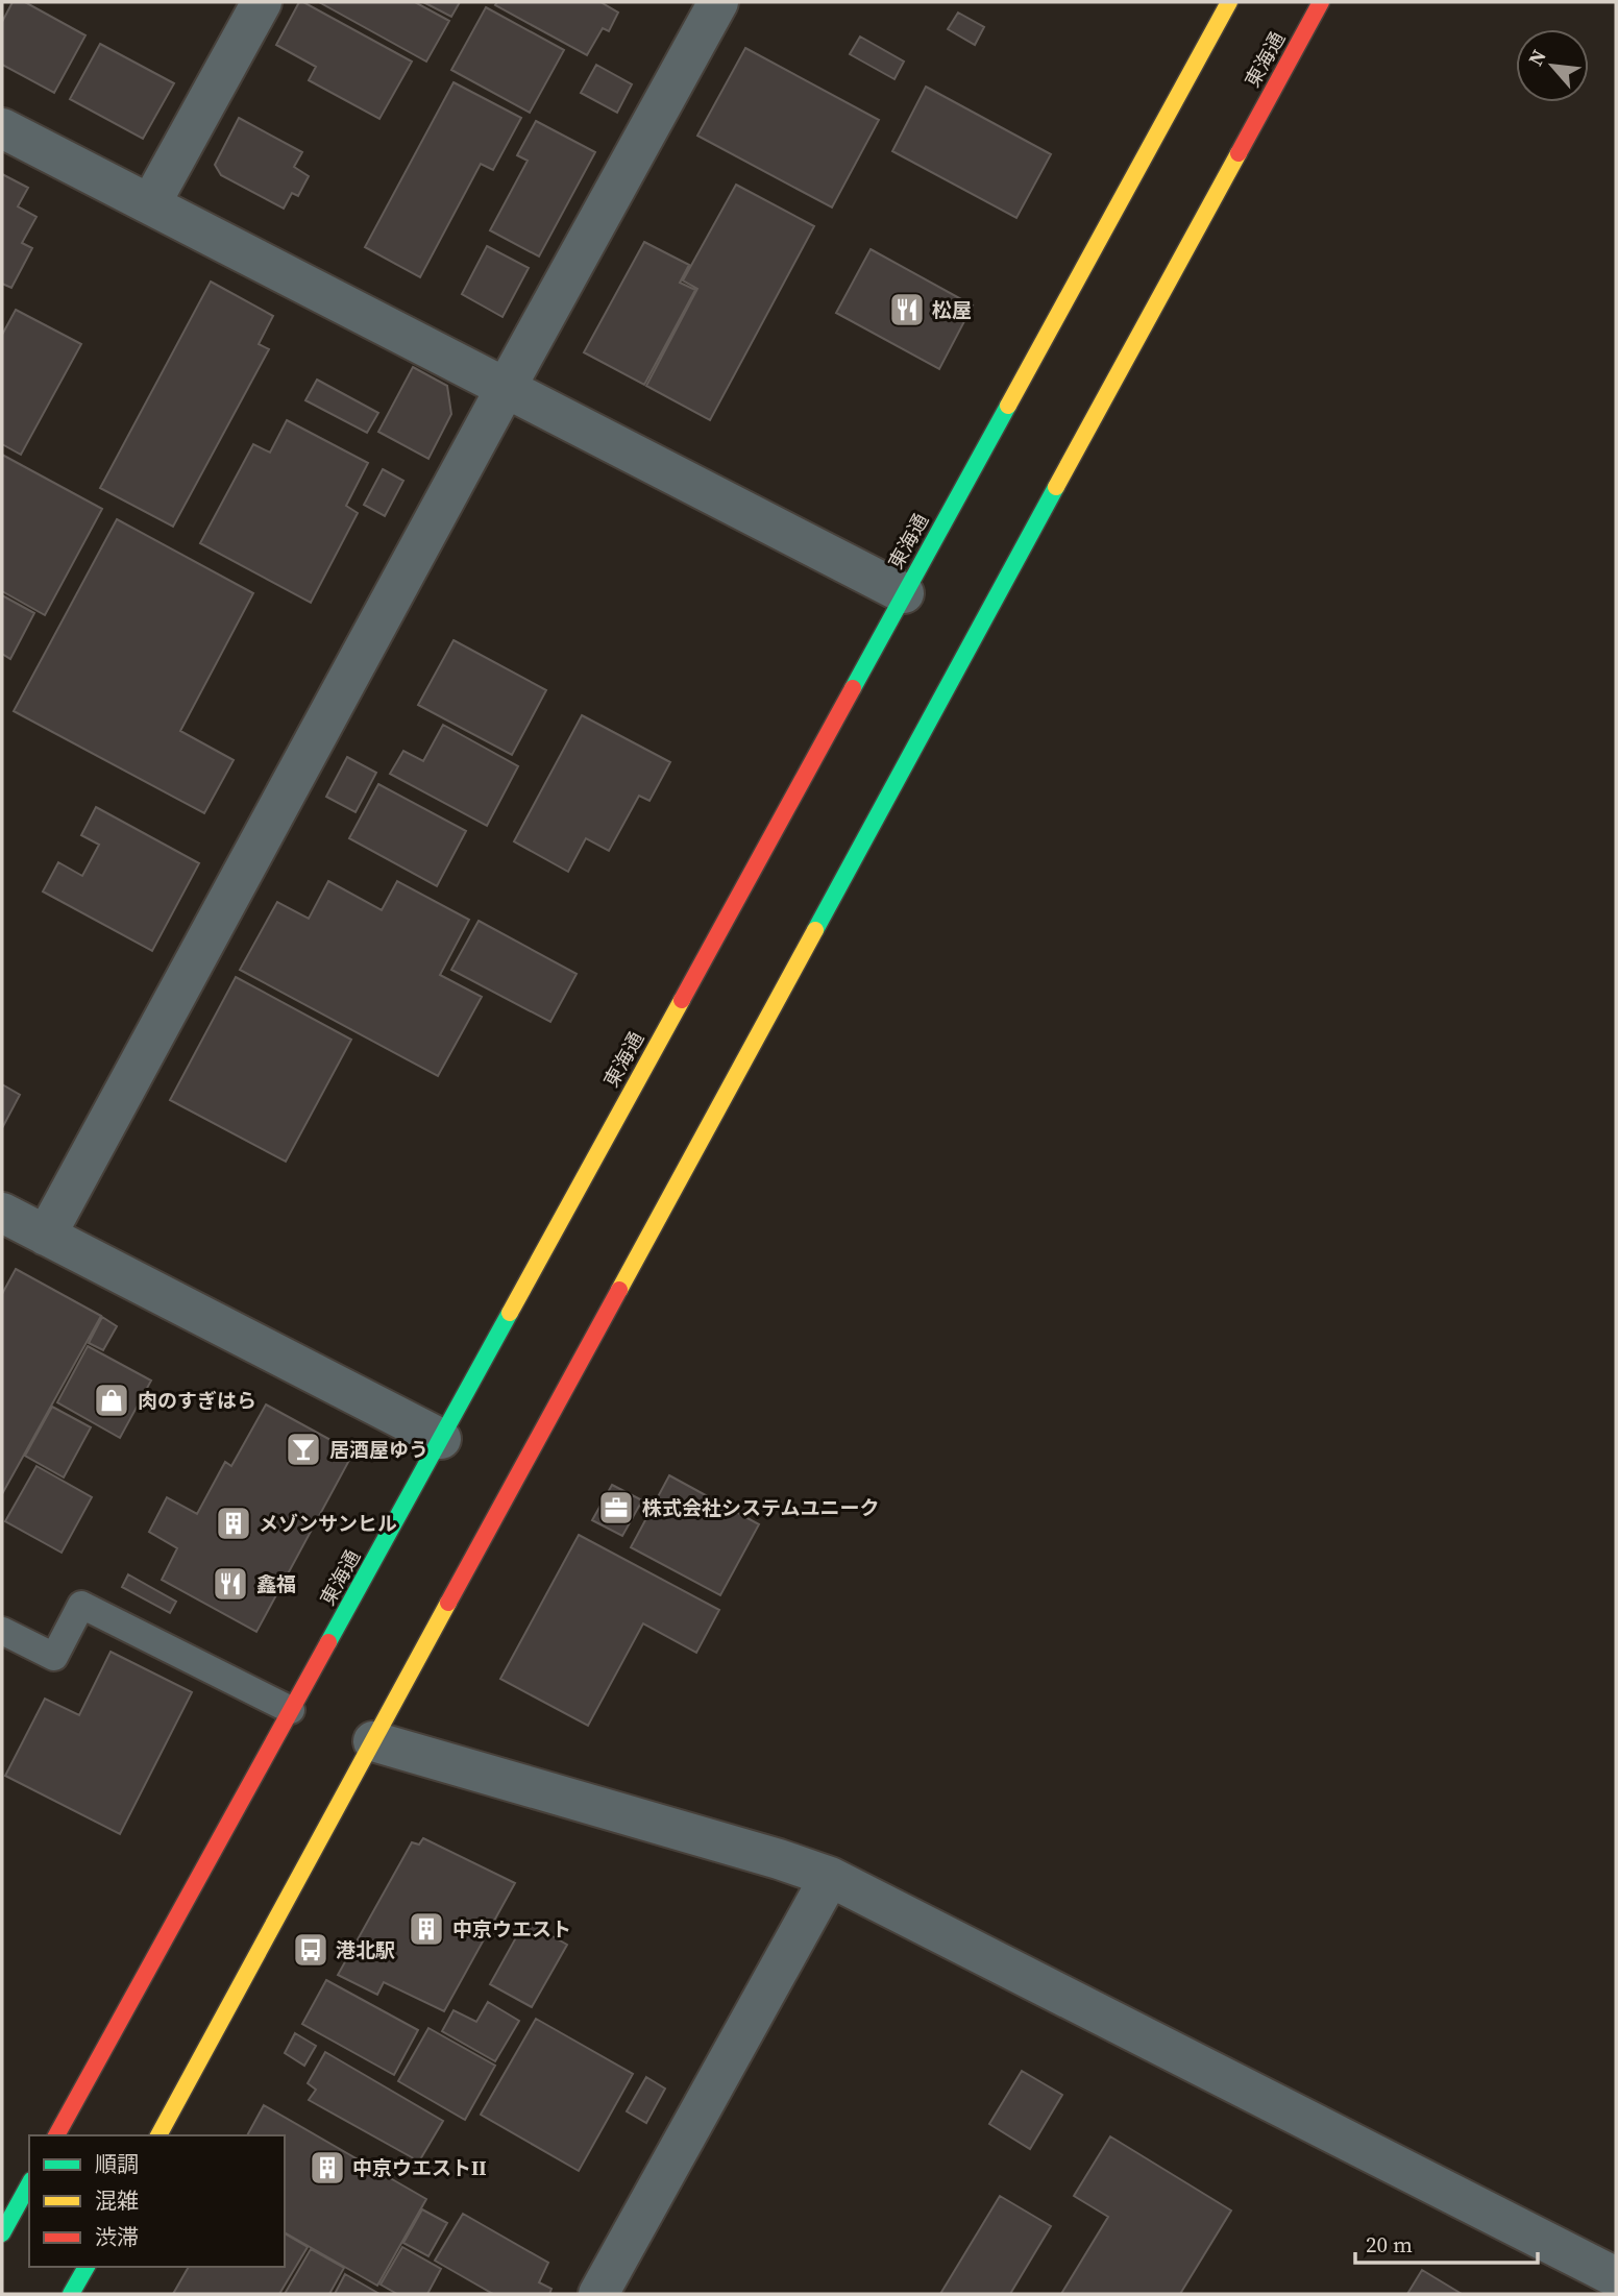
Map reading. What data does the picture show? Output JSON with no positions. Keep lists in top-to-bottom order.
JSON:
{
  "streets": {
    "main road": ["東海通"]
  },
  "places": {
    "restaurant": ["松屋", "鑫福"],
    "shop": ["肉のすぎはら"],
    "bar": ["居酒屋ゆう"],
    "office": ["株式会社システムユニーク"],
    "building": ["メゾンサンヒル", "中京ウエスト", "中京ウエストII"],
    "bus stop": ["港北駅"]
  },
  "legend": ["順調", "混雑", "渋滞"],
  "scale_bar": "20 m",
  "north": "top left"
}
